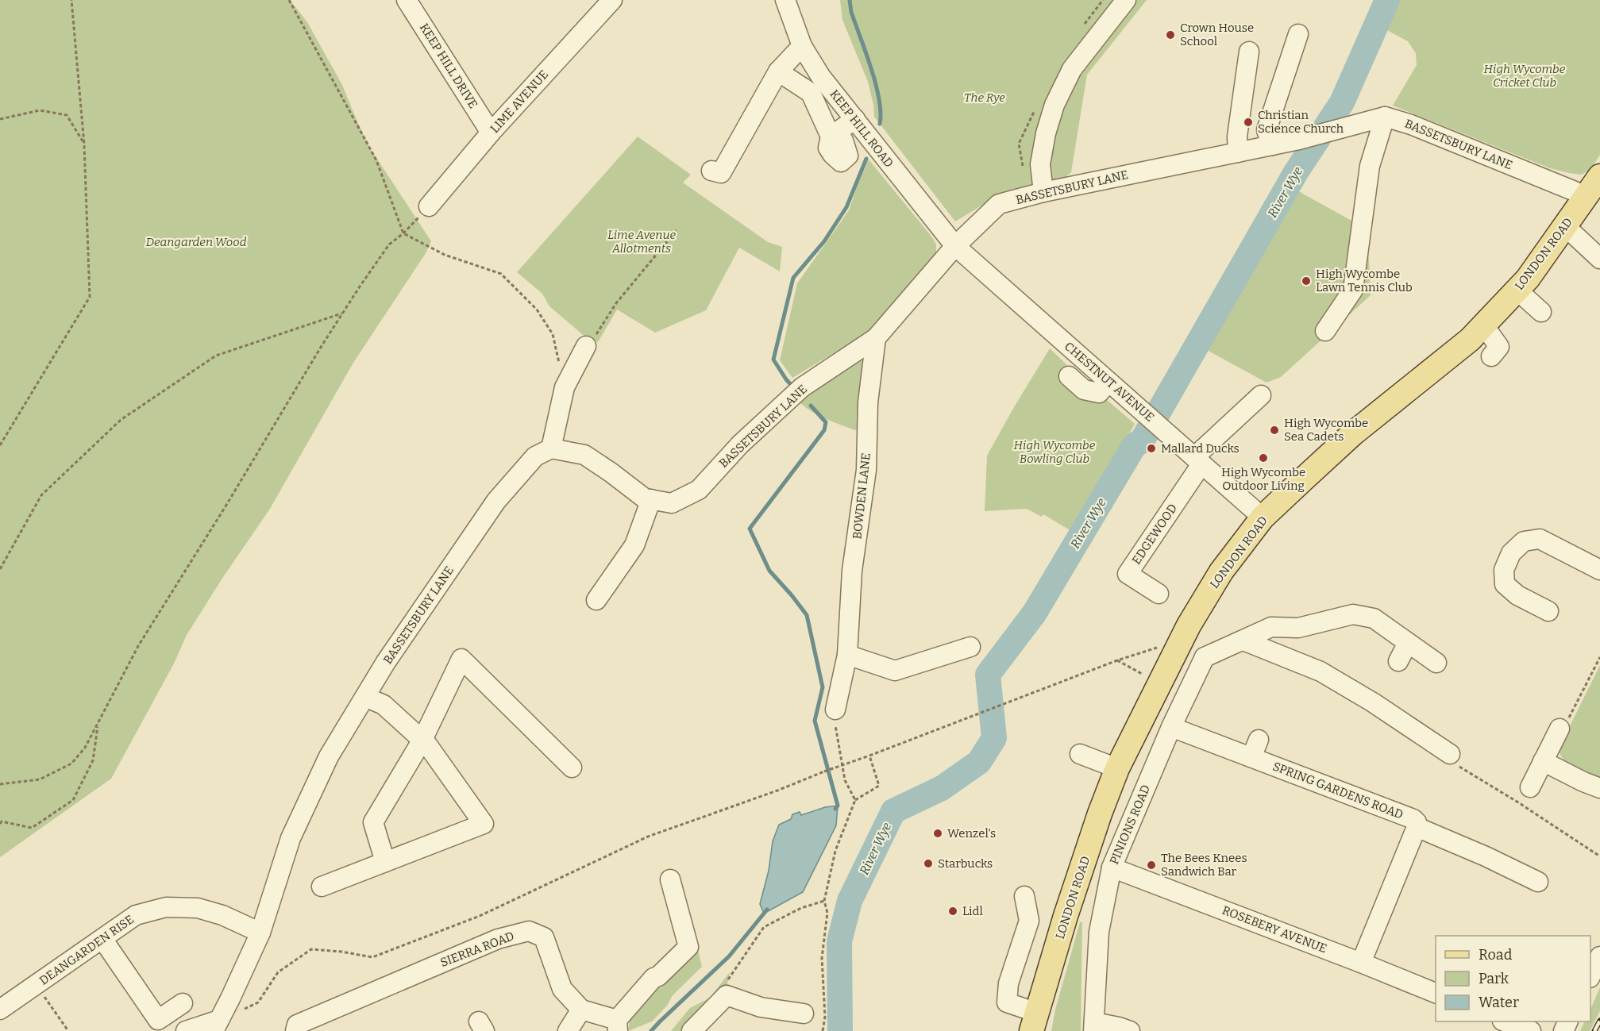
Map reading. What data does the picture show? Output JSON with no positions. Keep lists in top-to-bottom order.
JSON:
{
  "streets": {
    "main road": ["LONDON ROAD"],
    "street": [
      "KEEP HILL DRIVE",
      "LIME AVENUE",
      "KEEP HILL ROAD",
      "BASSETSBURY LANE",
      "CHESTNUT AVENUE",
      "BOWDEN LANE",
      "EDGEWOOD",
      "SPRING GARDENS ROAD",
      "PINIONS ROAD",
      "ROSEBERY AVENUE",
      "SIERRA ROAD",
      "DEANGARDEN RISE"
    ]
  },
  "crossings": [
    ["KEEP HILL DRIVE", "LIME AVENUE"],
    ["KEEP HILL ROAD", "BASSETSBURY LANE"],
    ["KEEP HILL ROAD", "CHESTNUT AVENUE"],
    ["BASSETSBURY LANE", "LONDON ROAD"],
    ["BASSETSBURY LANE", "CHESTNUT AVENUE"],
    ["BASSETSBURY LANE", "BOWDEN LANE"],
    ["BASSETSBURY LANE", "DEANGARDEN RISE"],
    ["LONDON ROAD", "CHESTNUT AVENUE"],
    ["CHESTNUT AVENUE", "EDGEWOOD"],
    ["SPRING GARDENS ROAD", "PINIONS ROAD"],
    ["SPRING GARDENS ROAD", "ROSEBERY AVENUE"],
    ["PINIONS ROAD", "ROSEBERY AVENUE"]
  ],
  "water": ["River Wye"],
  "parks": [
    "High Wycombe Cricket Club",
    "The Rye",
    "Lime Avenue Allotments",
    "Deangarden Wood",
    "High Wycombe Bowling Club"
  ],
  "places": [
    "Crown House School",
    "Christian Science Church",
    "High Wycombe Lawn Tennis Club",
    "High Wycombe Sea Cadets",
    "Mallard Ducks",
    "High Wycombe Outdoor Living",
    "Wenzel's",
    "Starbucks",
    "The Bees Knees Sandwich Bar",
    "Lidl"
  ],
  "legend": ["Road", "Park", "Water"]
}
